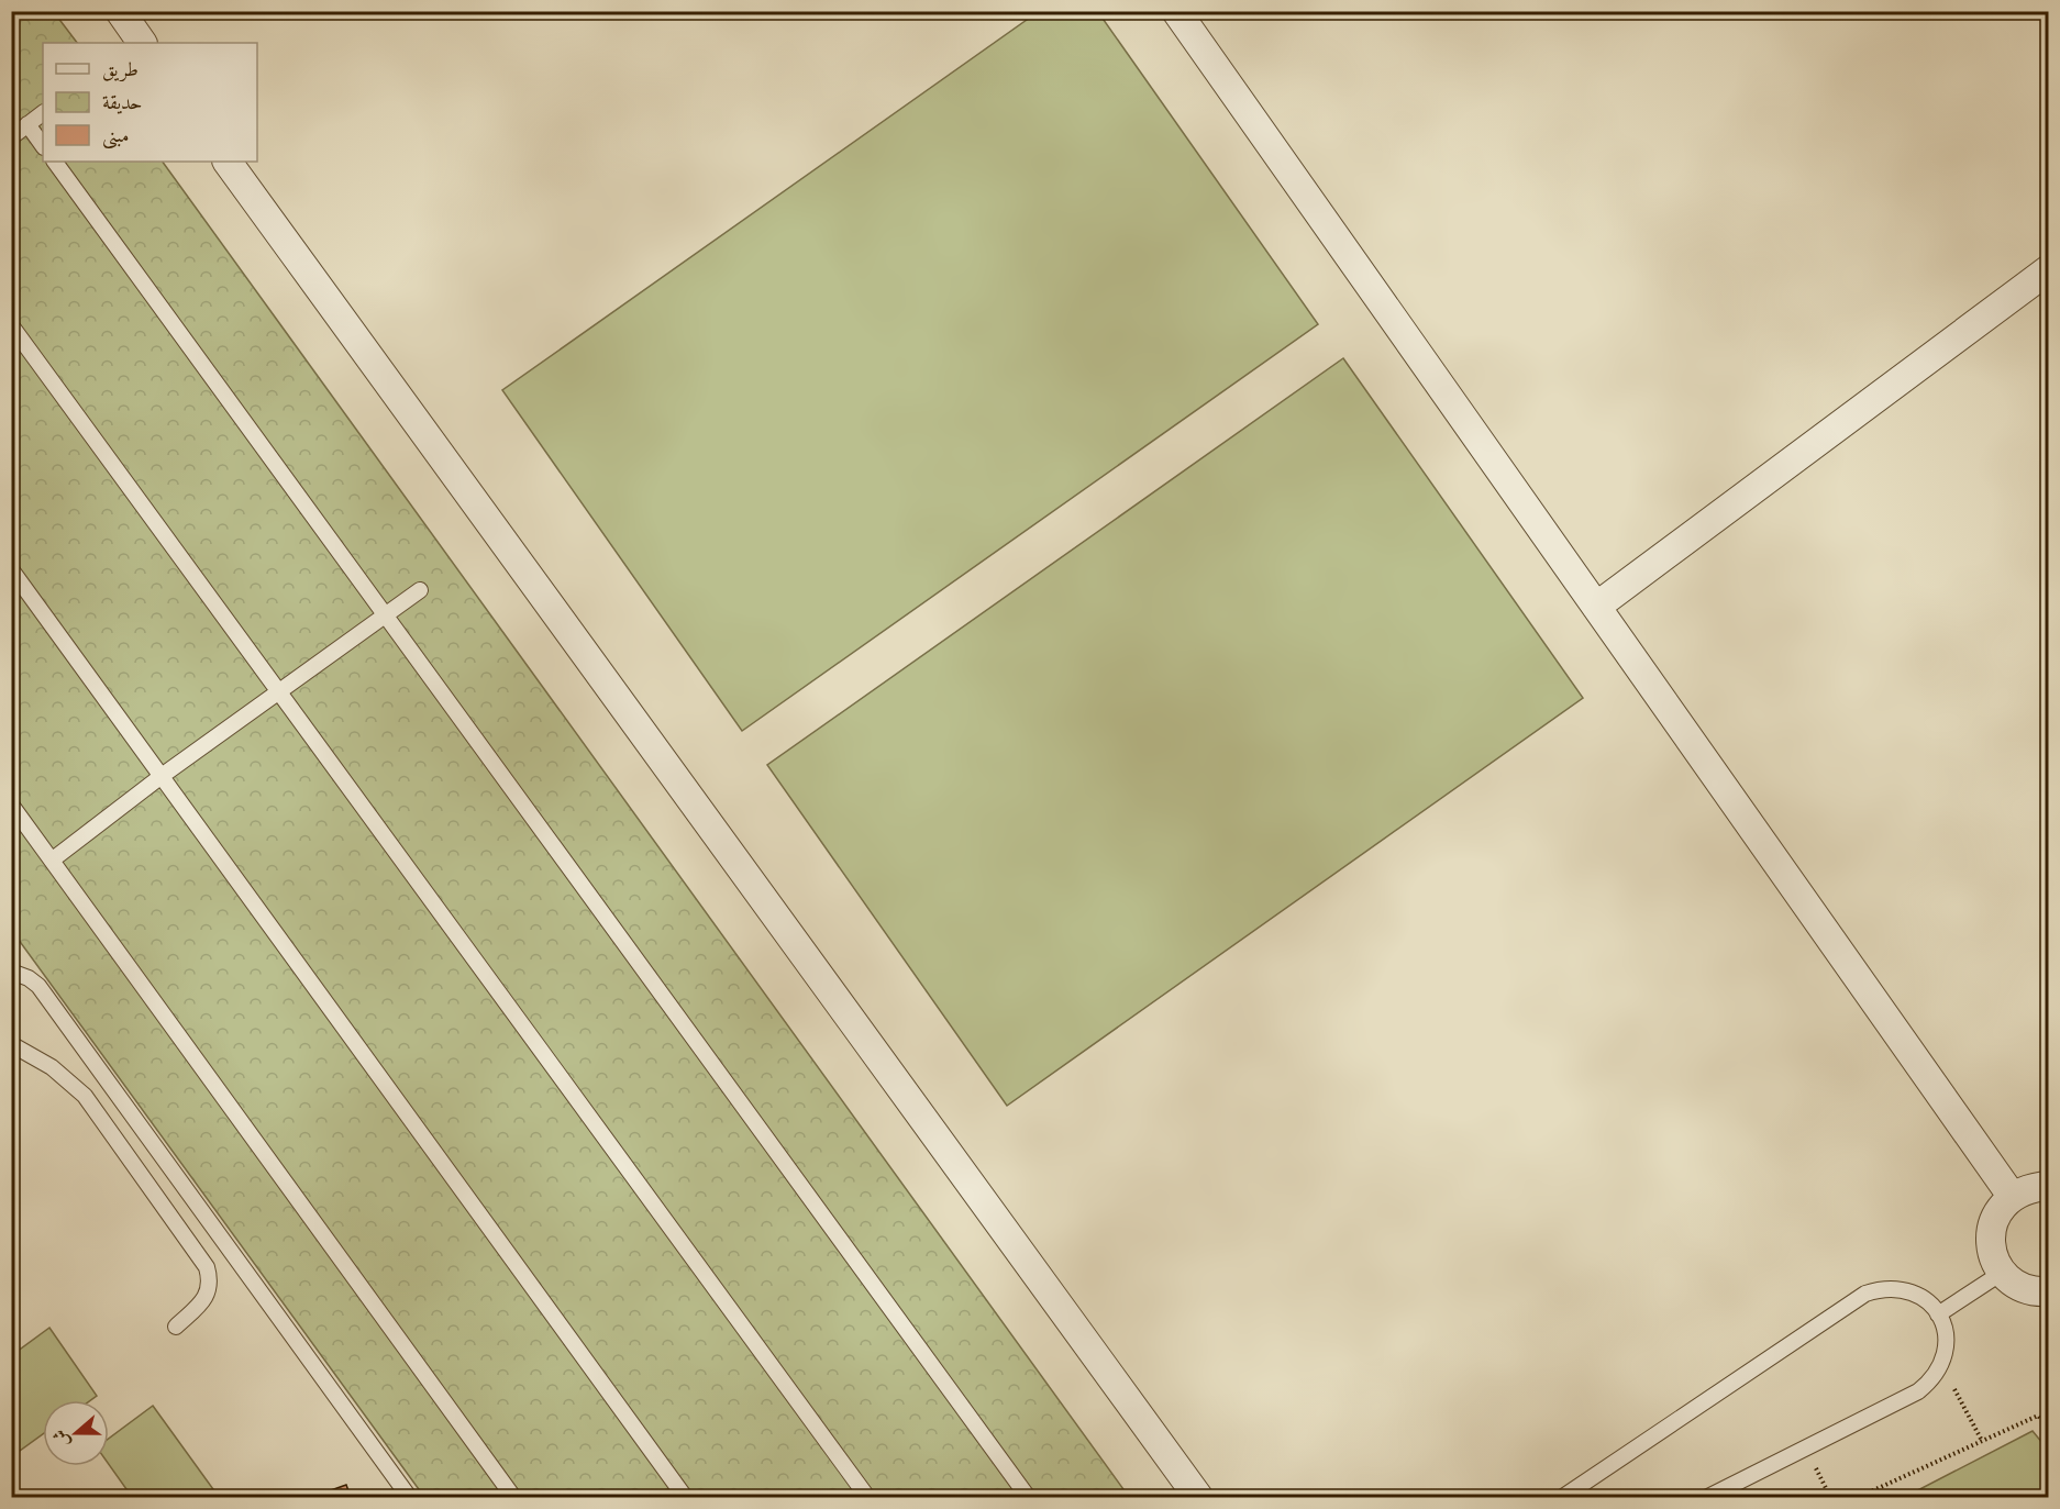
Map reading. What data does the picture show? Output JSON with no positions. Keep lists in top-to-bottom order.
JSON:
{
  "legend": ["طريق", "حديقة", "مبنى"],
  "north": "left"
}
